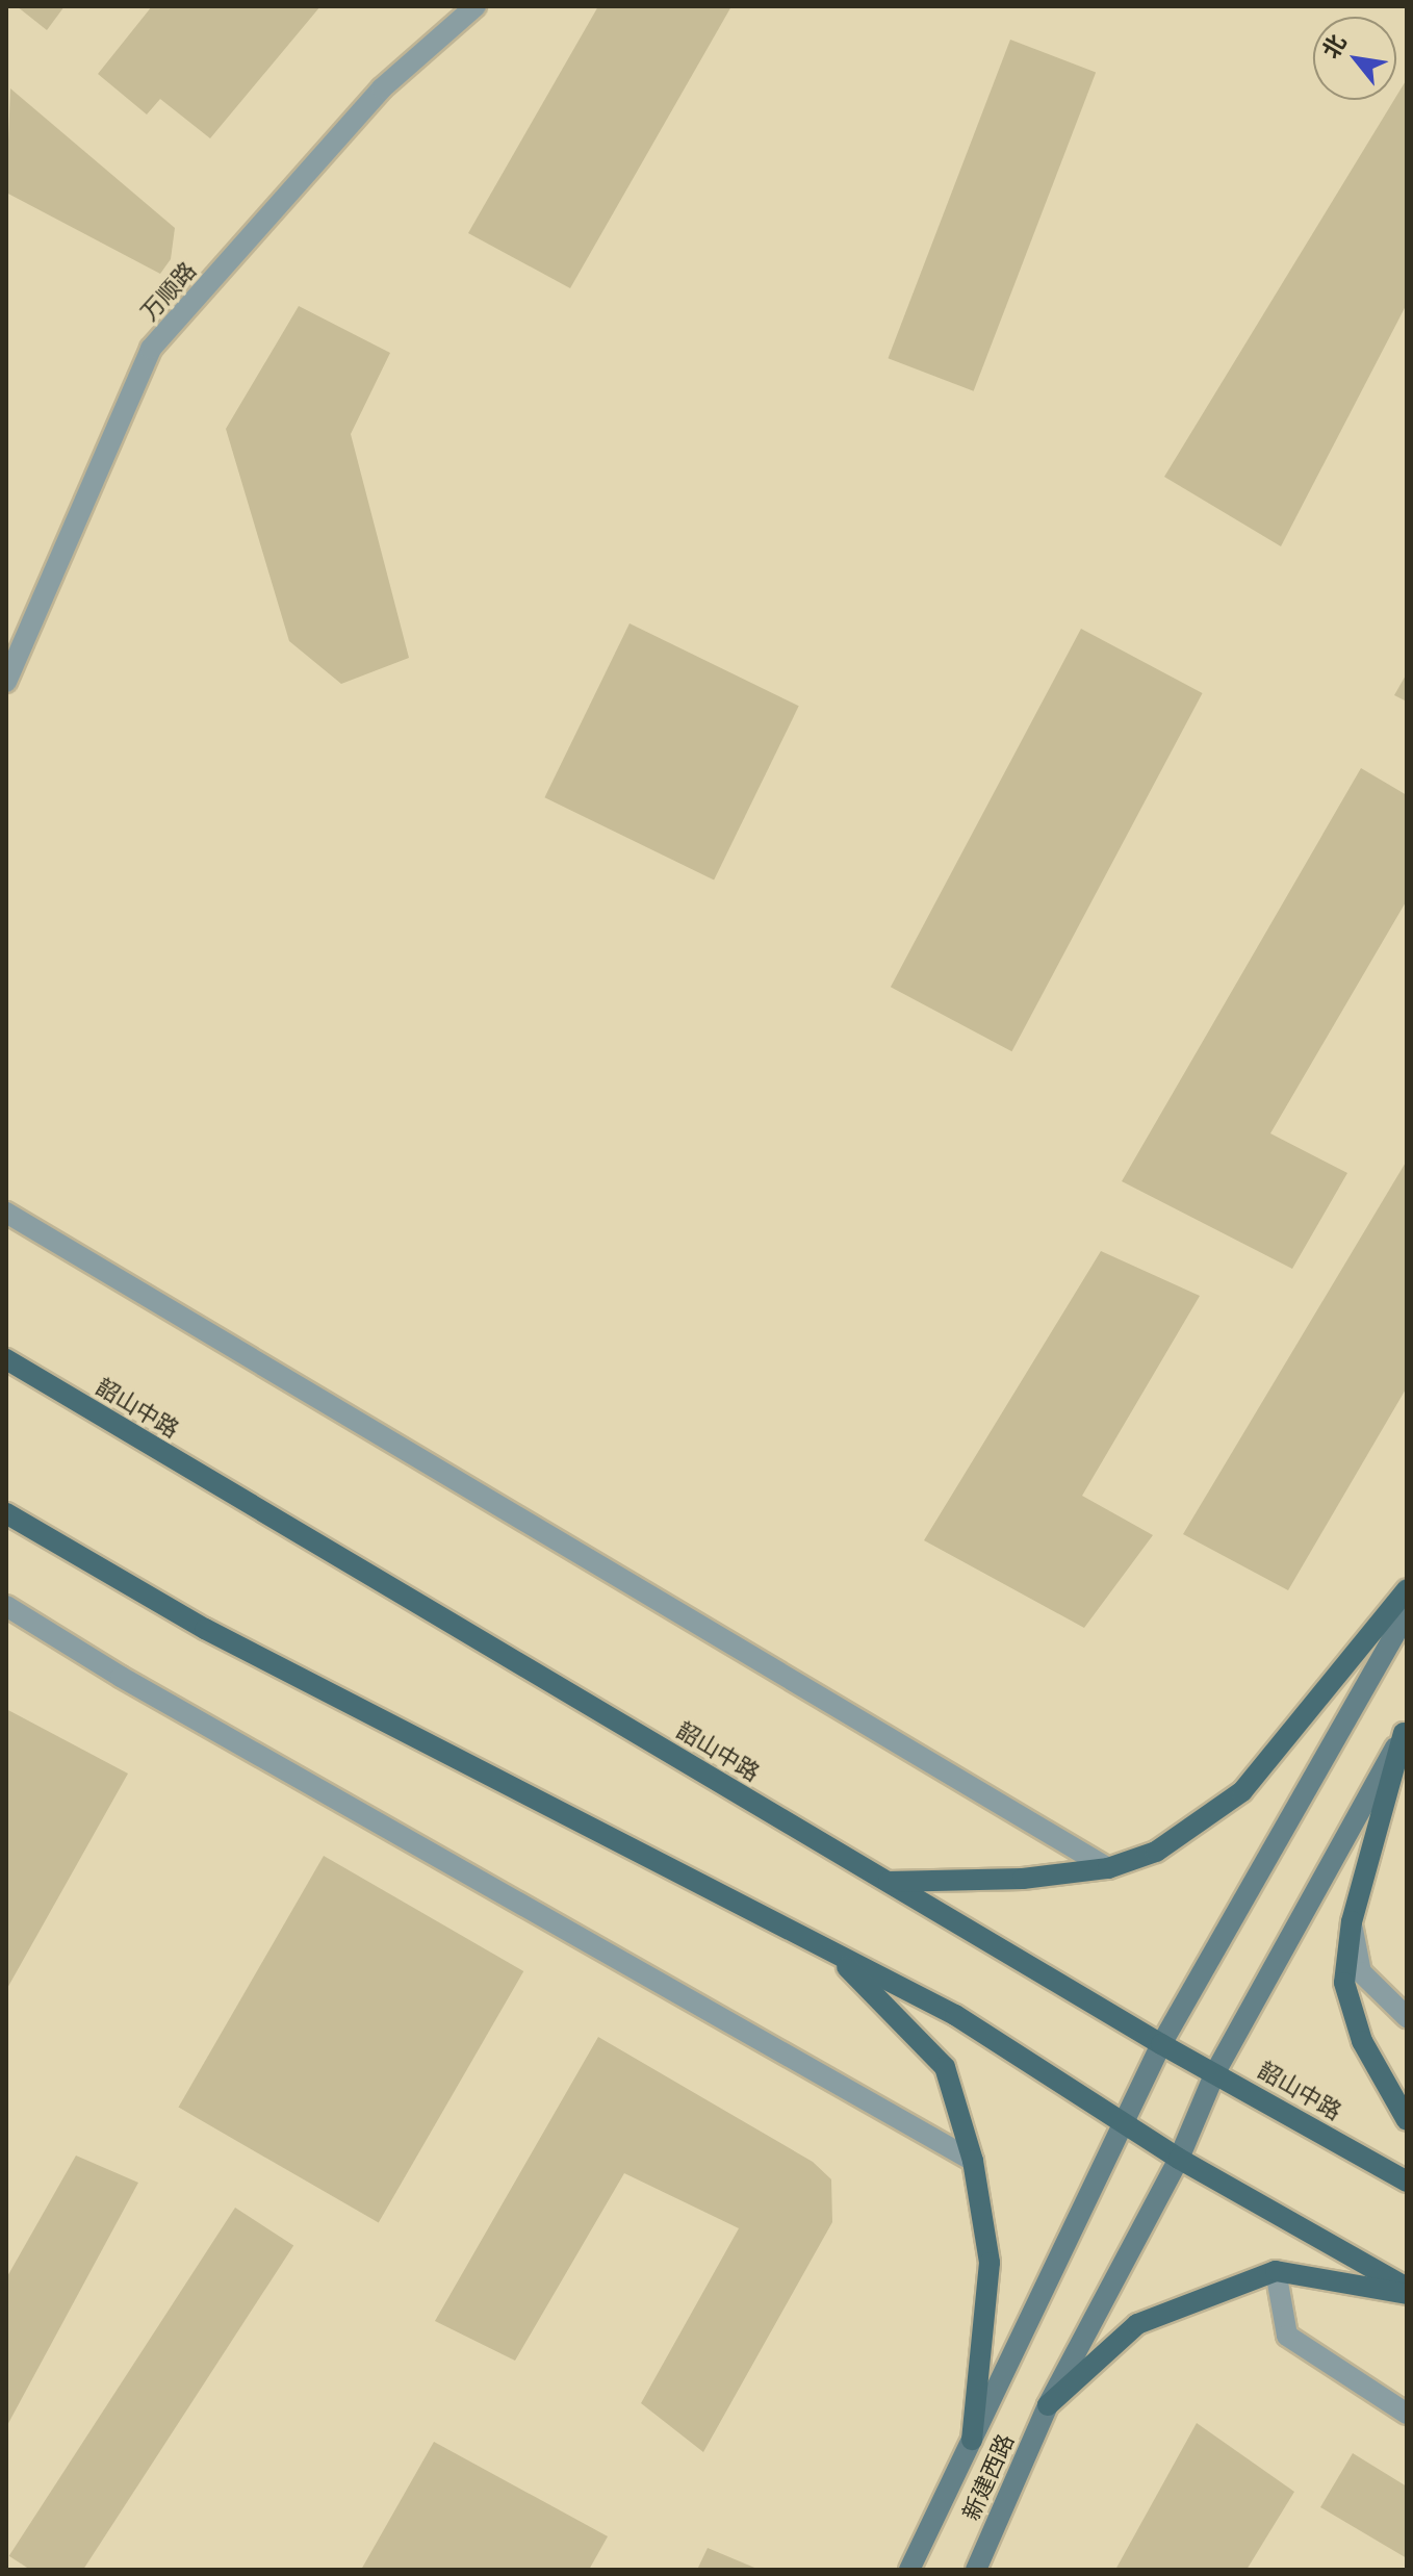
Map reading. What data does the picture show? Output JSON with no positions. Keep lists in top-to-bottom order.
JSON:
{
  "streets": {
    "main road": ["韶山中路", "新建西路"],
    "street": ["万顺路"]
  },
  "crossings": [
    ["韶山中路", "新建西路"]
  ],
  "north": "top left"
}
